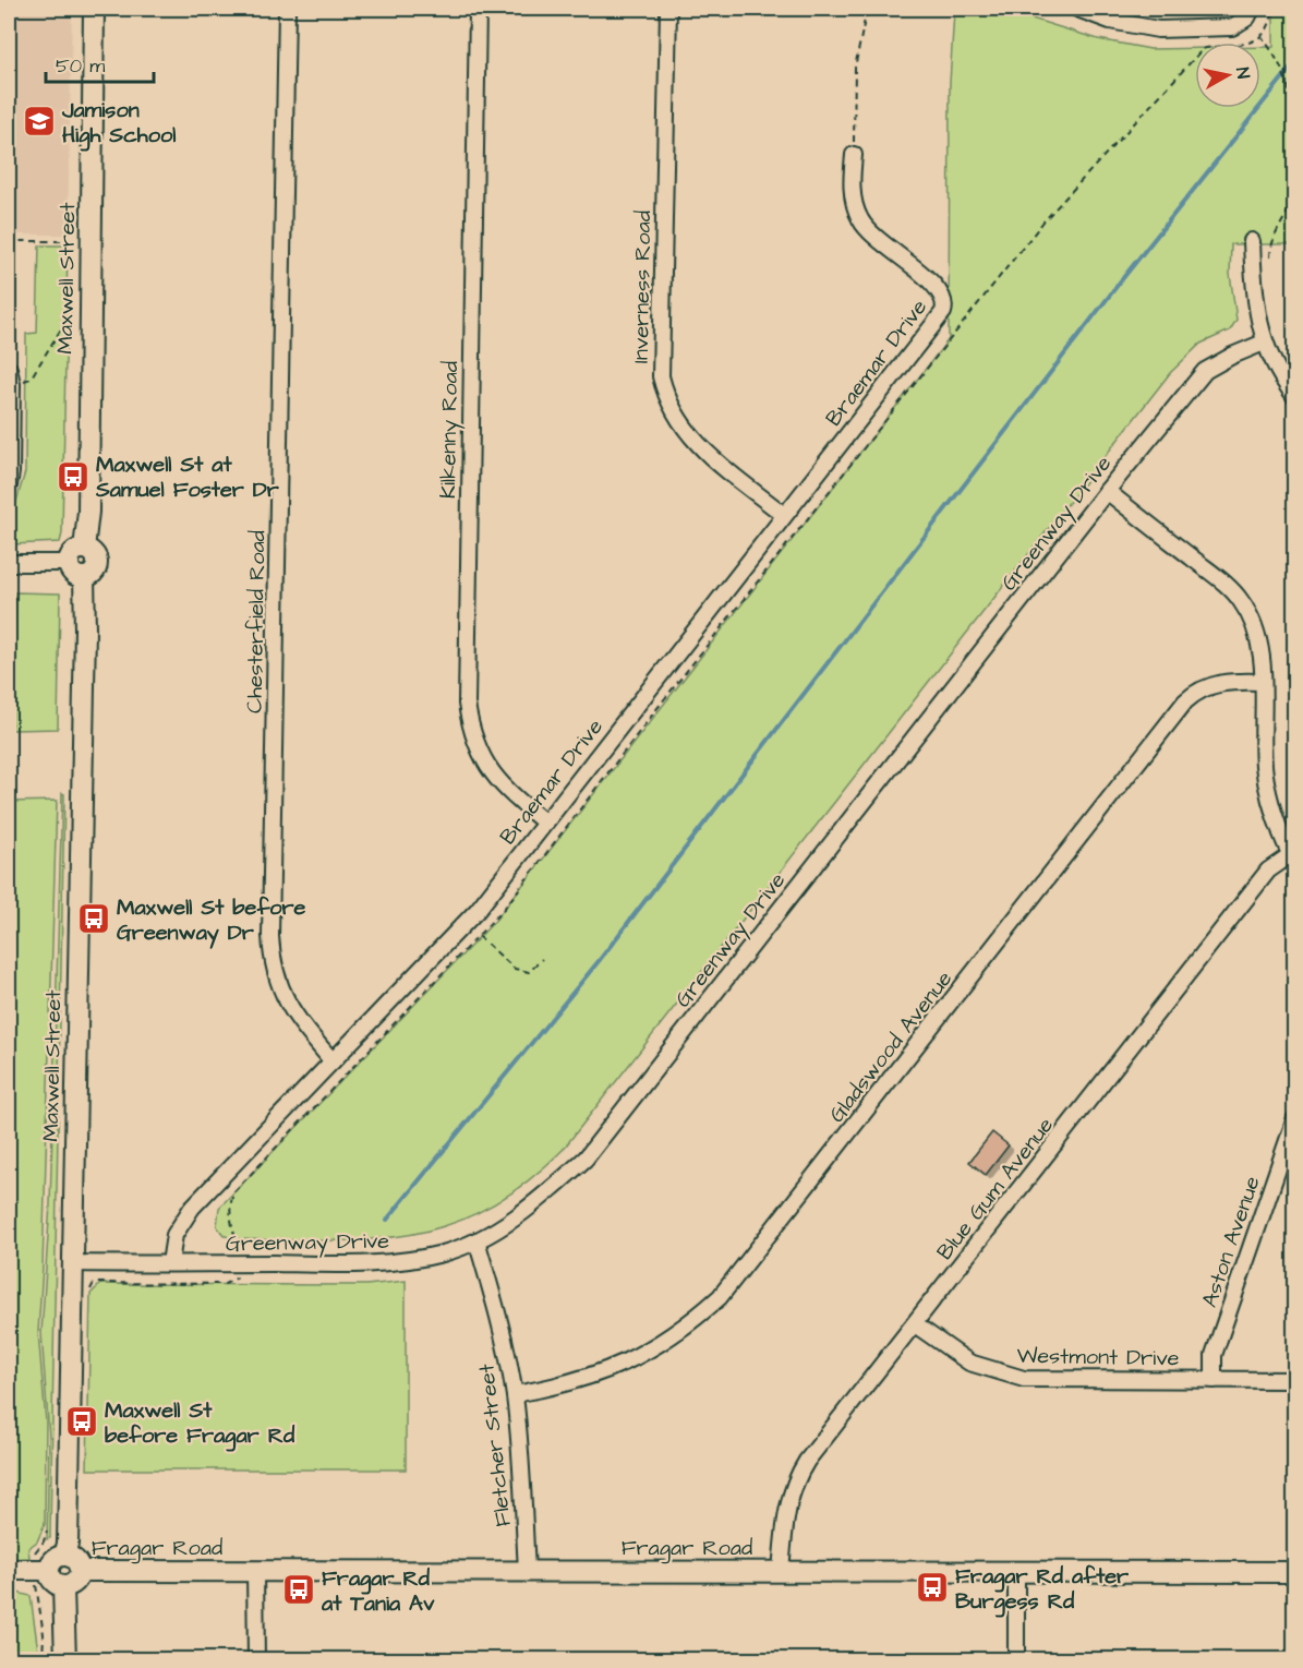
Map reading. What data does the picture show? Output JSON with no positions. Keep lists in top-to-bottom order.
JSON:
{
  "streets": {
    "main road": ["Maxwell Street", "Fragar Road"],
    "street": [
      "Inverness Road",
      "Braemar Drive",
      "Kilkenny Road",
      "Greenway Drive",
      "Chesterfield Road",
      "Gladswood Avenue",
      "Blue Gum Avenue",
      "Aston Avenue",
      "Westmont Drive",
      "Fletcher Street"
    ]
  },
  "crossings": [
    ["Maxwell Street", "Greenway Drive"],
    ["Maxwell Street", "Fragar Road"],
    ["Inverness Road", "Braemar Drive"],
    ["Braemar Drive", "Kilkenny Road"],
    ["Braemar Drive", "Greenway Drive"],
    ["Braemar Drive", "Chesterfield Road"],
    ["Greenway Drive", "Fletcher Street"],
    ["Gladswood Avenue", "Fletcher Street"],
    ["Blue Gum Avenue", "Westmont Drive"],
    ["Blue Gum Avenue", "Fragar Road"],
    ["Aston Avenue", "Westmont Drive"],
    ["Fletcher Street", "Fragar Road"]
  ],
  "places": {
    "school or university": ["Jamison High School"],
    "bus stop": [
      "Maxwell St at Samuel Foster Dr",
      "Maxwell St before Greenway Dr",
      "Maxwell St before Fragar Rd",
      "Fragar Rd after Burgess Rd",
      "Fragar Rd at Tania Av"
    ]
  },
  "scale_bar": "50 m",
  "north": "right"
}
